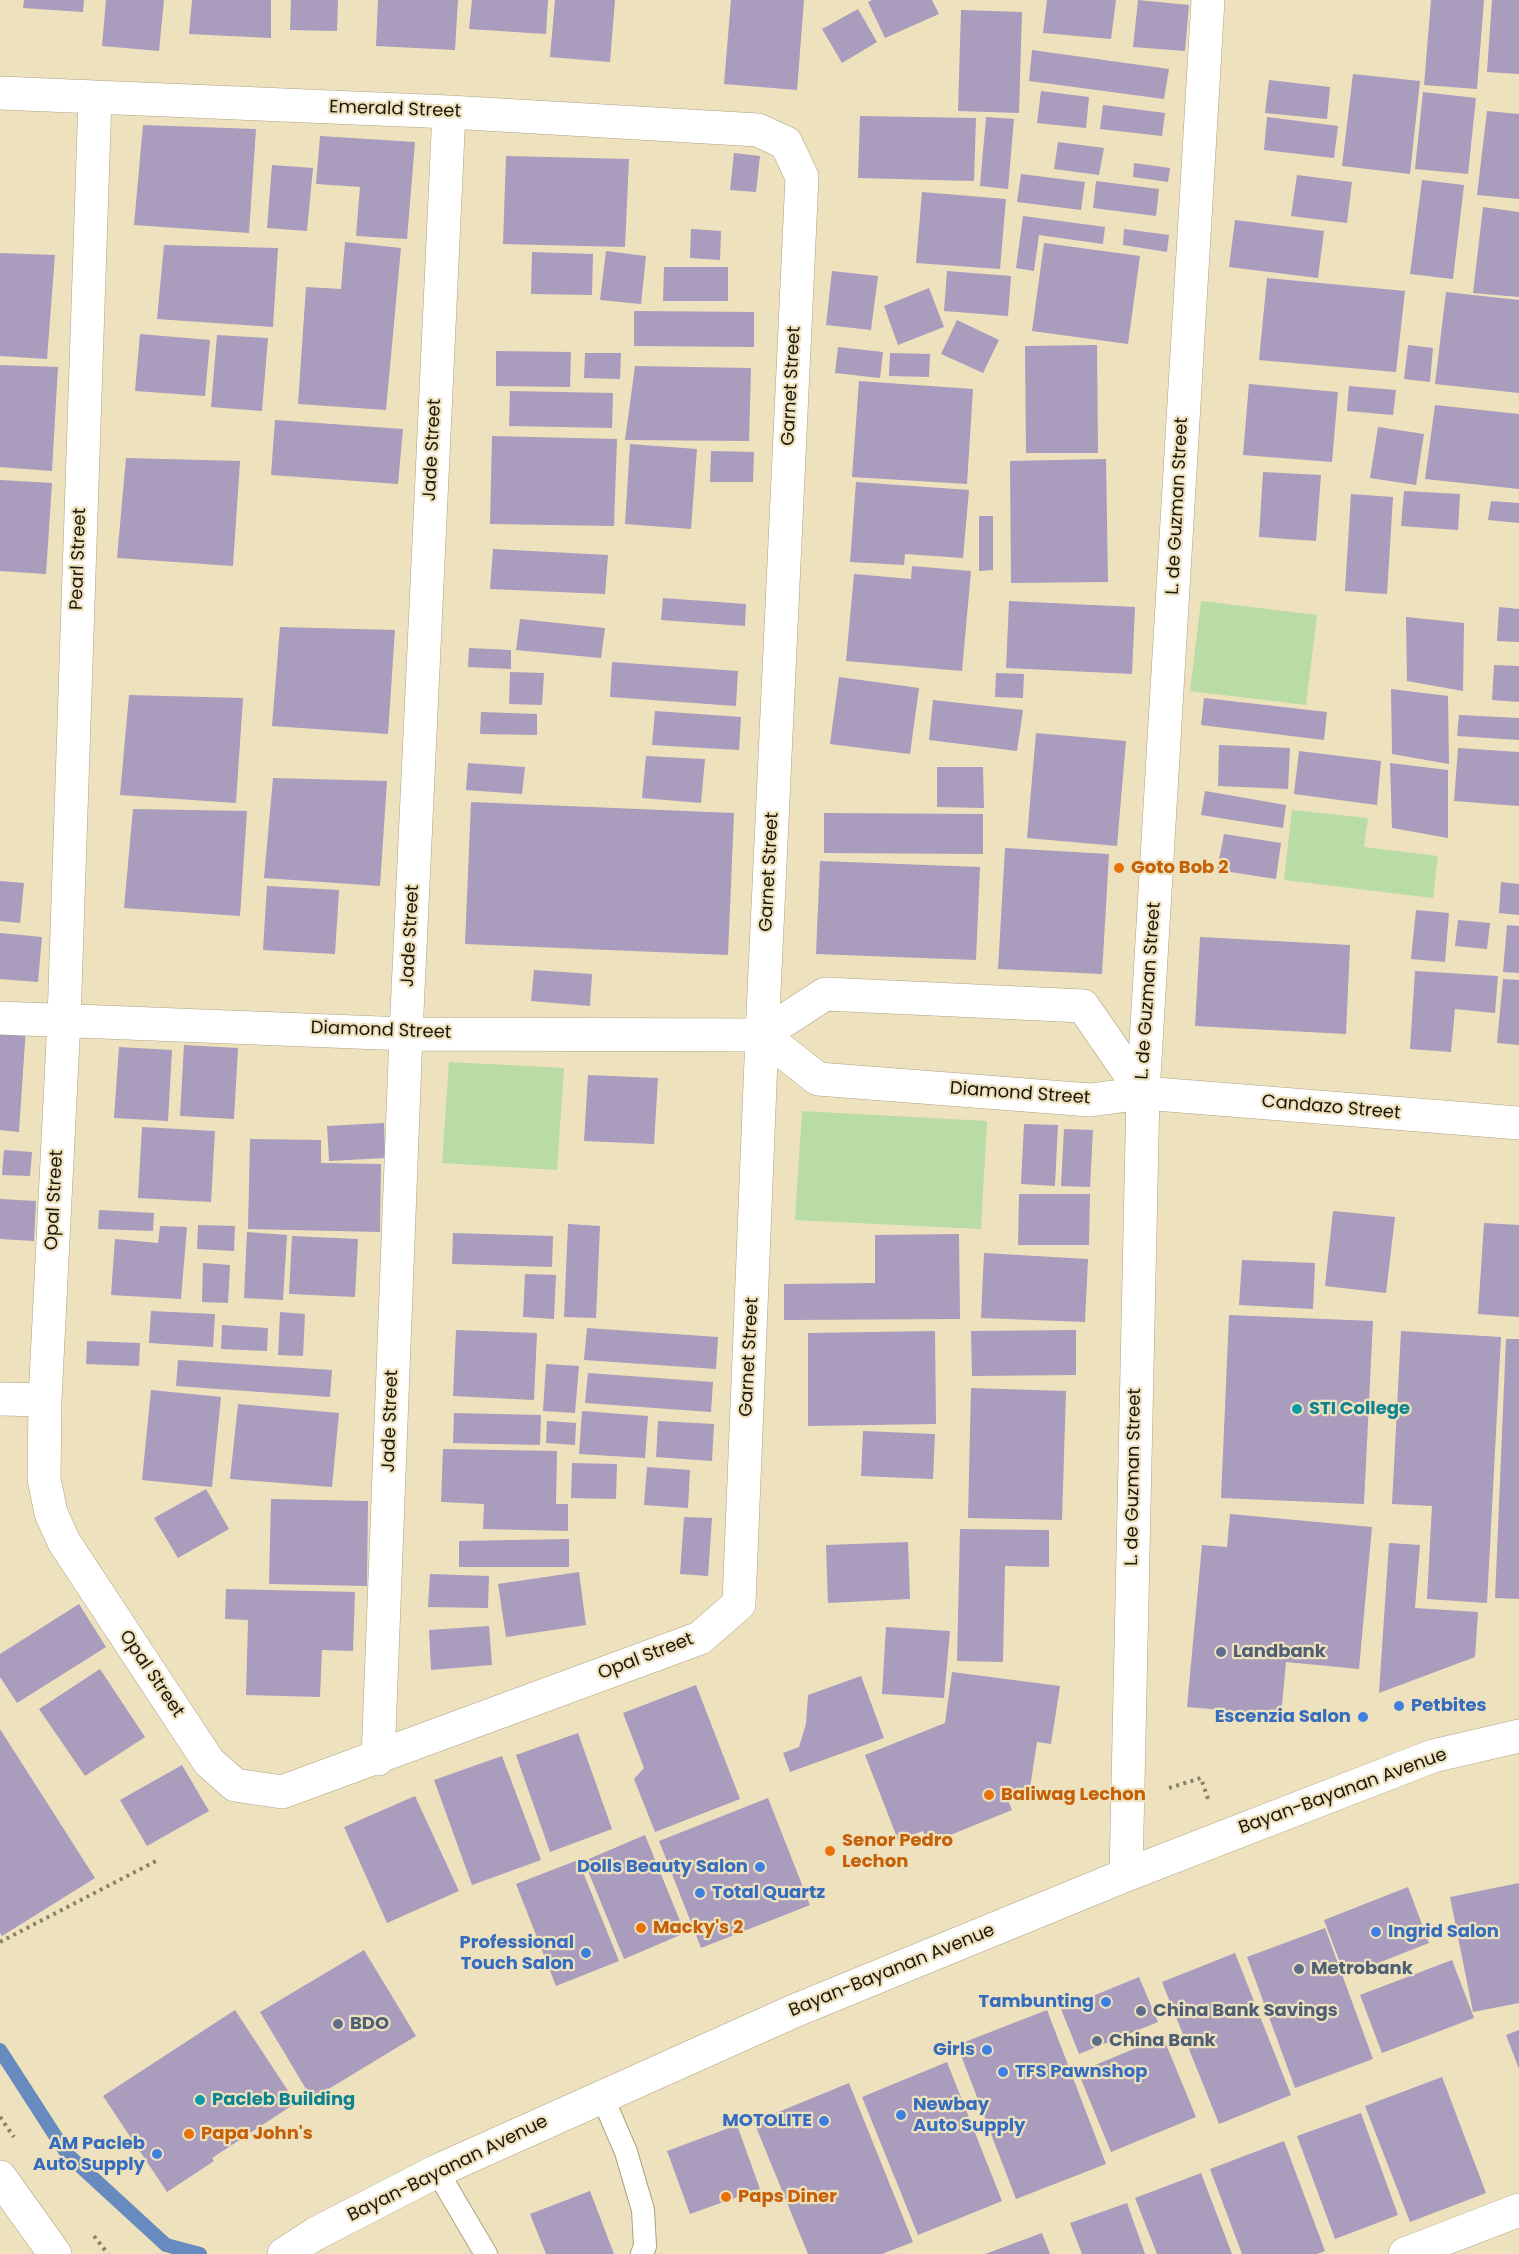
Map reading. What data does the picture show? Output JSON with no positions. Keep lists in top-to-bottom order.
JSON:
{
  "streets": {
    "street": [
      "Emerald Street",
      "Garnet Street",
      "Jade Street",
      "L. de Guzman Street",
      "Pearl Street",
      "Diamond Street",
      "Candazo Street",
      "Opal Street",
      "Bayan-Bayanan Avenue"
    ]
  },
  "crossings": [
    ["Emerald Street", "Garnet Street"],
    ["Emerald Street", "Jade Street"],
    ["Emerald Street", "Pearl Street"],
    ["Garnet Street", "Diamond Street"],
    ["Garnet Street", "Opal Street"],
    ["Jade Street", "Diamond Street"],
    ["Jade Street", "Opal Street"],
    ["L. de Guzman Street", "Diamond Street"],
    ["L. de Guzman Street", "Candazo Street"],
    ["L. de Guzman Street", "Bayan-Bayanan Avenue"],
    ["Pearl Street", "Diamond Street"],
    ["Pearl Street", "Opal Street"],
    ["Diamond Street", "Candazo Street"],
    ["Diamond Street", "Opal Street"]
  ],
  "places": [
    "Goto Bob 2",
    "STI College",
    "Landbank",
    "Petbites",
    "Escenzia Salon",
    "Baliwag Lechon",
    "Senor Pedro Lechon",
    "Dolls Beauty Salon",
    "Total Quartz",
    "Macky's 2",
    "Ingrid Salon",
    "Professional Touch Salon",
    "Metrobank",
    "Tambunting",
    "China Bank Savings",
    "BDO",
    "China Bank",
    "Girls",
    "TFS Pawnshop",
    "Pacleb Building",
    "Newbay Auto Supply",
    "MOTOLITE",
    "Papa John's",
    "AM Pacleb Auto Supply",
    "Paps Diner"
  ]
}
